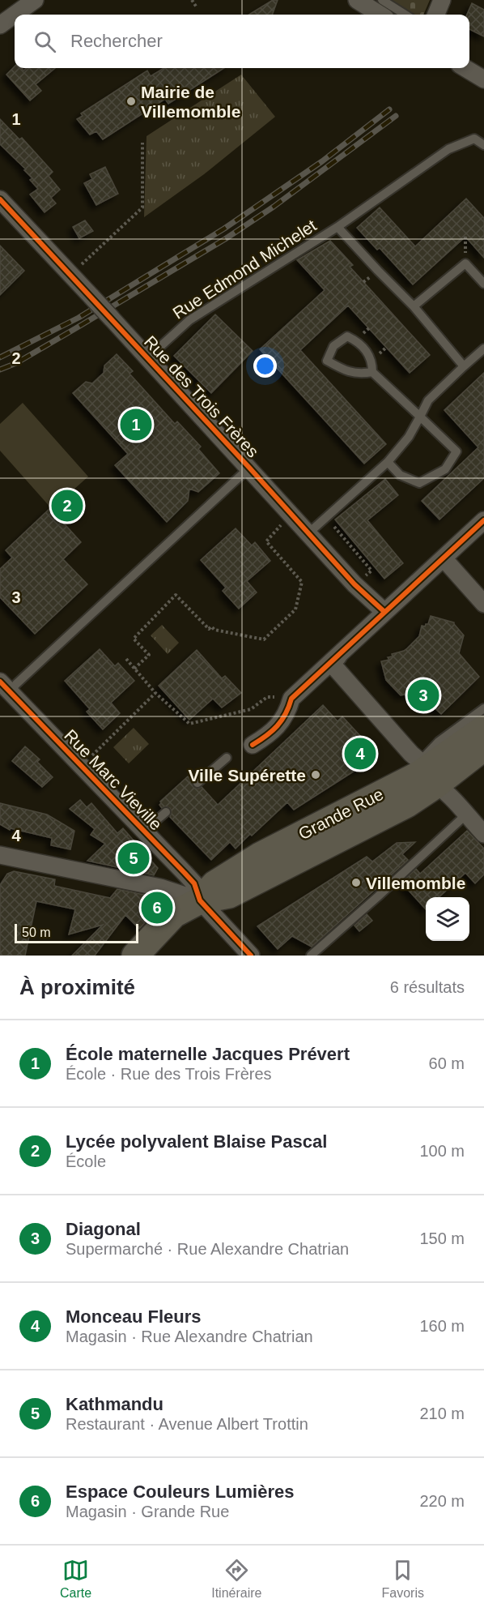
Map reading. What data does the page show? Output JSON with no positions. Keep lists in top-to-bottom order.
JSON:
{
  "streets": {
    "main road": ["Grande Rue"],
    "street": ["Rue des Trois Frères", "Rue Marc Vieville"],
    "lane": ["Rue Edmond Michelet"]
  },
  "crossings": [
    ["Rue Edmond Michelet", "Rue des Trois Frères"],
    ["Rue Marc Vieville", "Grande Rue"]
  ],
  "places": ["Mairie de Villemomble", "Ville Supérette", "Villemomble"],
  "scale_bar": "50 m",
  "page": {
    "search": "Rechercher",
    "pins": [
      "1",
      "2",
      "3",
      "4",
      "5",
      "6"
    ],
    "scale": "50 m",
    "heading": ["À proximité", "6 résultats"],
    "list": [
      {
        "mark": "1",
        "name": "École maternelle Jacques Prévert",
        "note": "École · Rue des Trois Frères",
        "value": "60 m"
      },
      {
        "mark": "2",
        "name": "Lycée polyvalent Blaise Pascal",
        "note": "École",
        "value": "100 m"
      },
      {
        "mark": "3",
        "name": "Diagonal",
        "note": "Supermarché · Rue Alexandre Chatrian",
        "value": "150 m"
      },
      {
        "mark": "4",
        "name": "Monceau Fleurs",
        "note": "Magasin · Rue Alexandre Chatrian",
        "value": "160 m"
      },
      {
        "mark": "5",
        "name": "Kathmandu",
        "note": "Restaurant · Avenue Albert Trottin",
        "value": "210 m"
      },
      {
        "mark": "6",
        "name": "Espace Couleurs Lumières",
        "note": "Magasin · Grande Rue",
        "value": "220 m"
      }
    ],
    "nav": ["Carte", "Itinéraire", "Favoris"]
  },
  "grid": {
    "rows": [
      "1",
      "2",
      "3",
      "4"
    ]
  }
}
